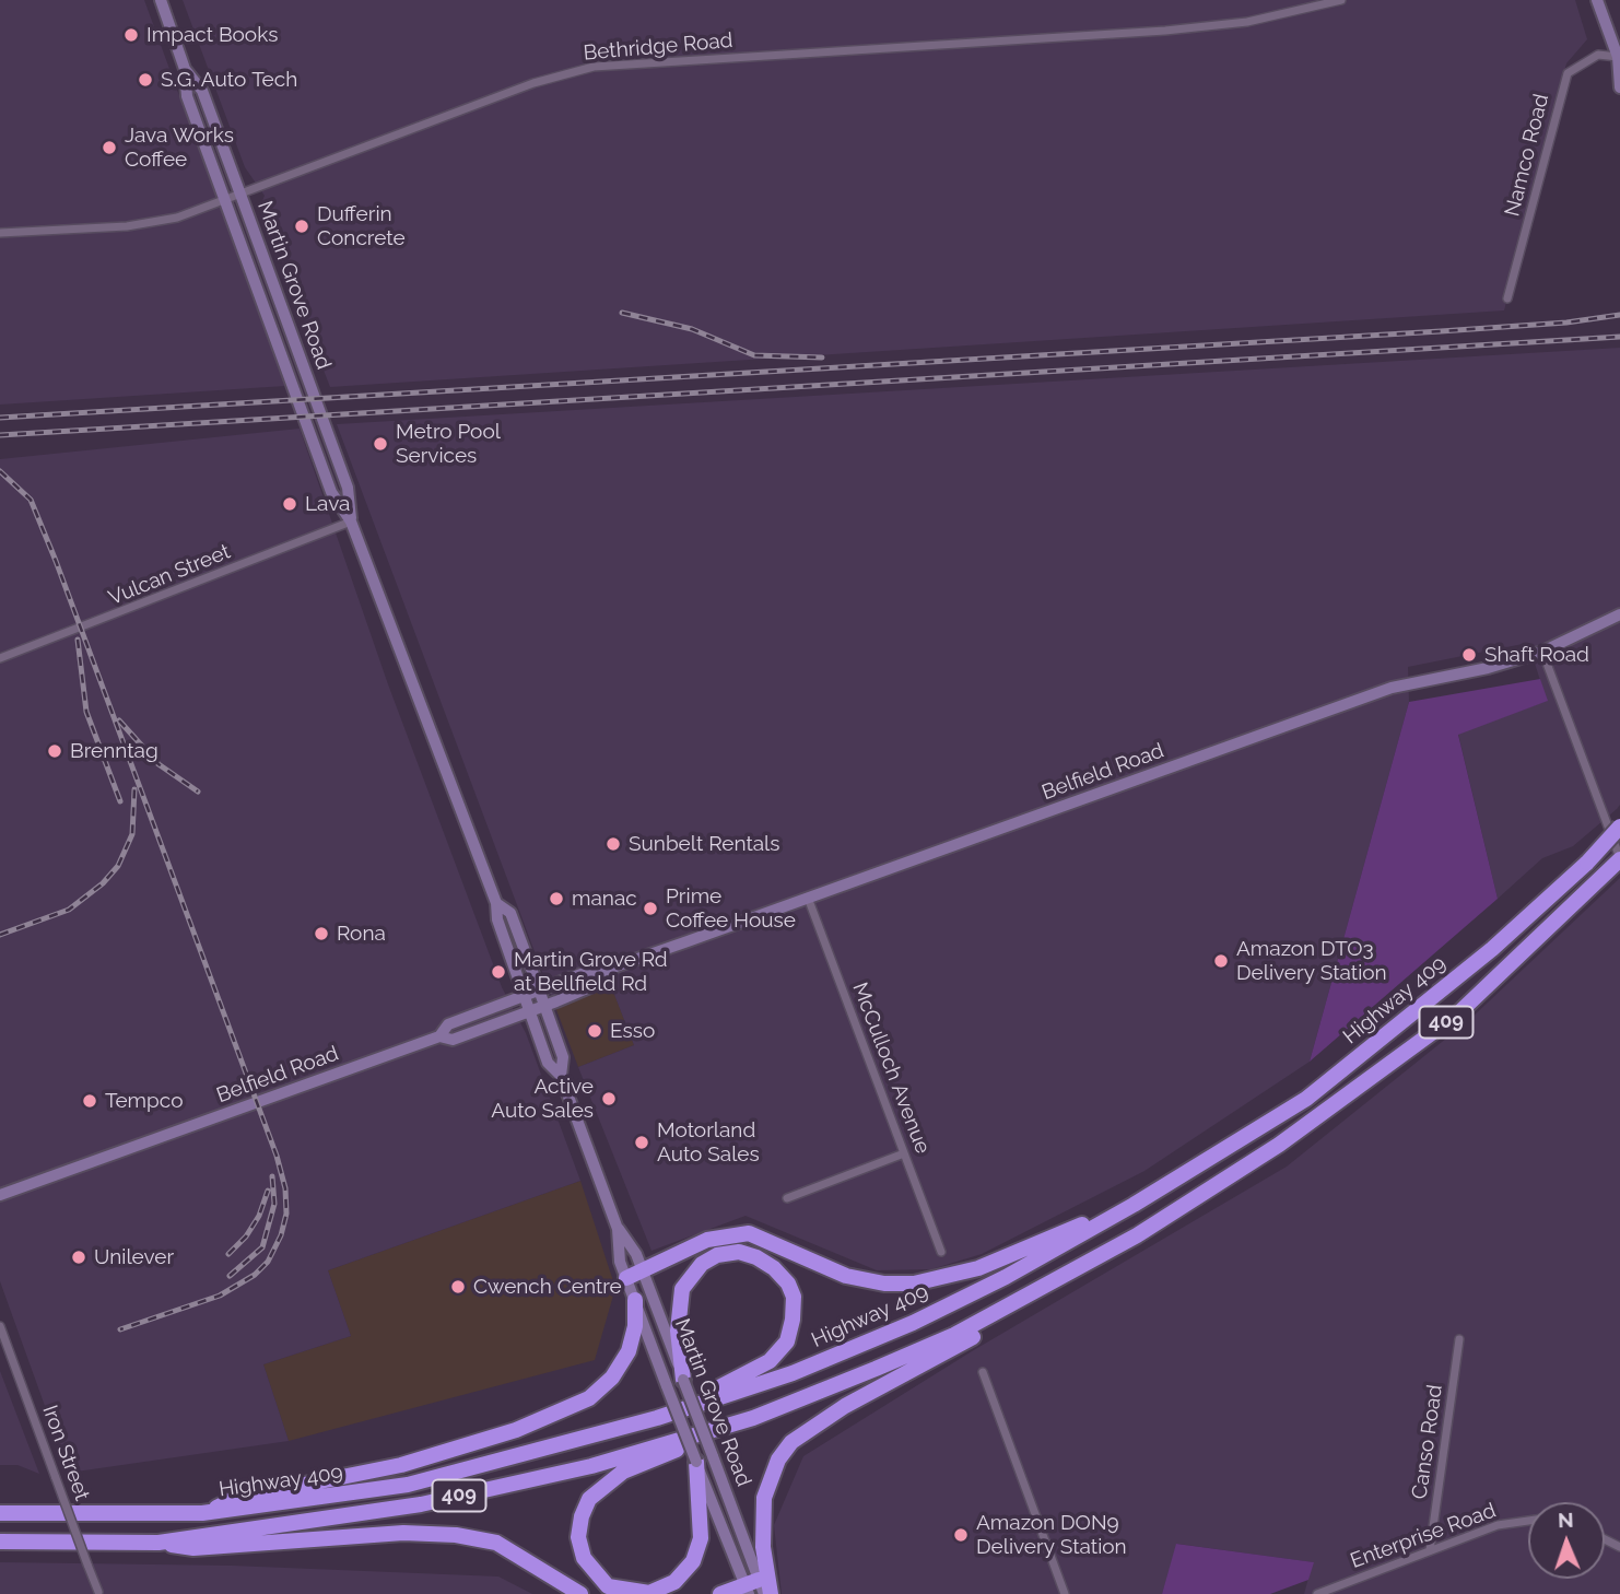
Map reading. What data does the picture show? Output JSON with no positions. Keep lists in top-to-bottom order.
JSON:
{
  "streets": {
    "highway": ["Highway 409", "409"],
    "main road": ["Martin Grove Road", "Belfield Road"],
    "street": [
      "Bethridge Road",
      "Namco Road",
      "Vulcan Street",
      "McCulloch Avenue",
      "Canso Road",
      "Iron Street",
      "Enterprise Road"
    ]
  },
  "crossings": [
    ["Bethridge Road", "Martin Grove Road"],
    ["Martin Grove Road", "Vulcan Street"],
    ["Martin Grove Road", "Belfield Road"],
    ["Belfield Road", "McCulloch Avenue"],
    ["Canso Road", "Enterprise Road"]
  ],
  "places": [
    "Impact Books",
    "S.G. Auto Tech",
    "Java Works Coffee",
    "Dufferin Concrete",
    "Metro Pool Services",
    "Lava",
    "Shaft Road",
    "Brenntag",
    "Sunbelt Rentals",
    "manac",
    "Prime Coffee House",
    "Rona",
    "Amazon DTO3 Delivery Station",
    "Martin Grove Rd at Bellfield Rd",
    "Esso",
    "Active Auto Sales",
    "Tempco",
    "Motorland Auto Sales",
    "Unilever",
    "Cwench Centre",
    "Amazon DON9 Delivery Station"
  ],
  "north": "top"
}
